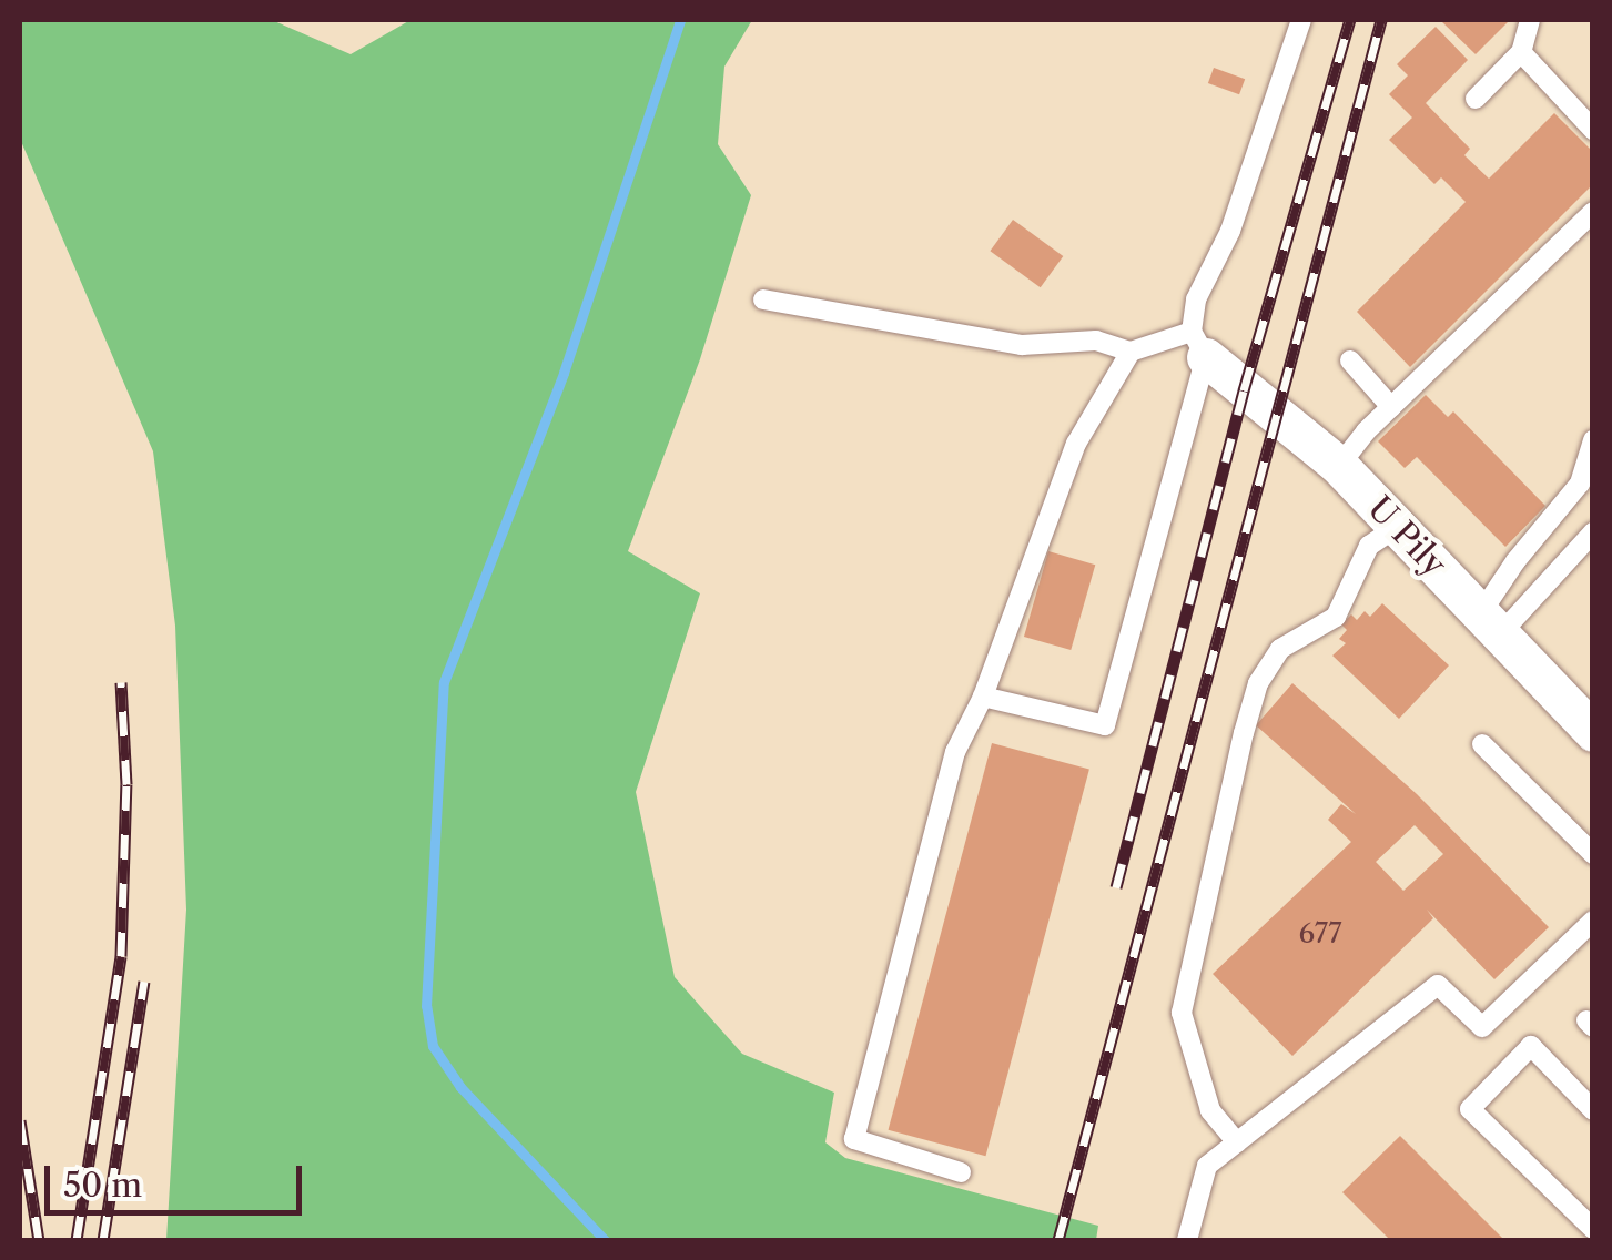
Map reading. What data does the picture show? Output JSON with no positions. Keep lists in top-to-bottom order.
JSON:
{
  "streets": {
    "street": ["U Pily"]
  },
  "house_numbers": ["677"],
  "scale_bar": "50 m"
}
